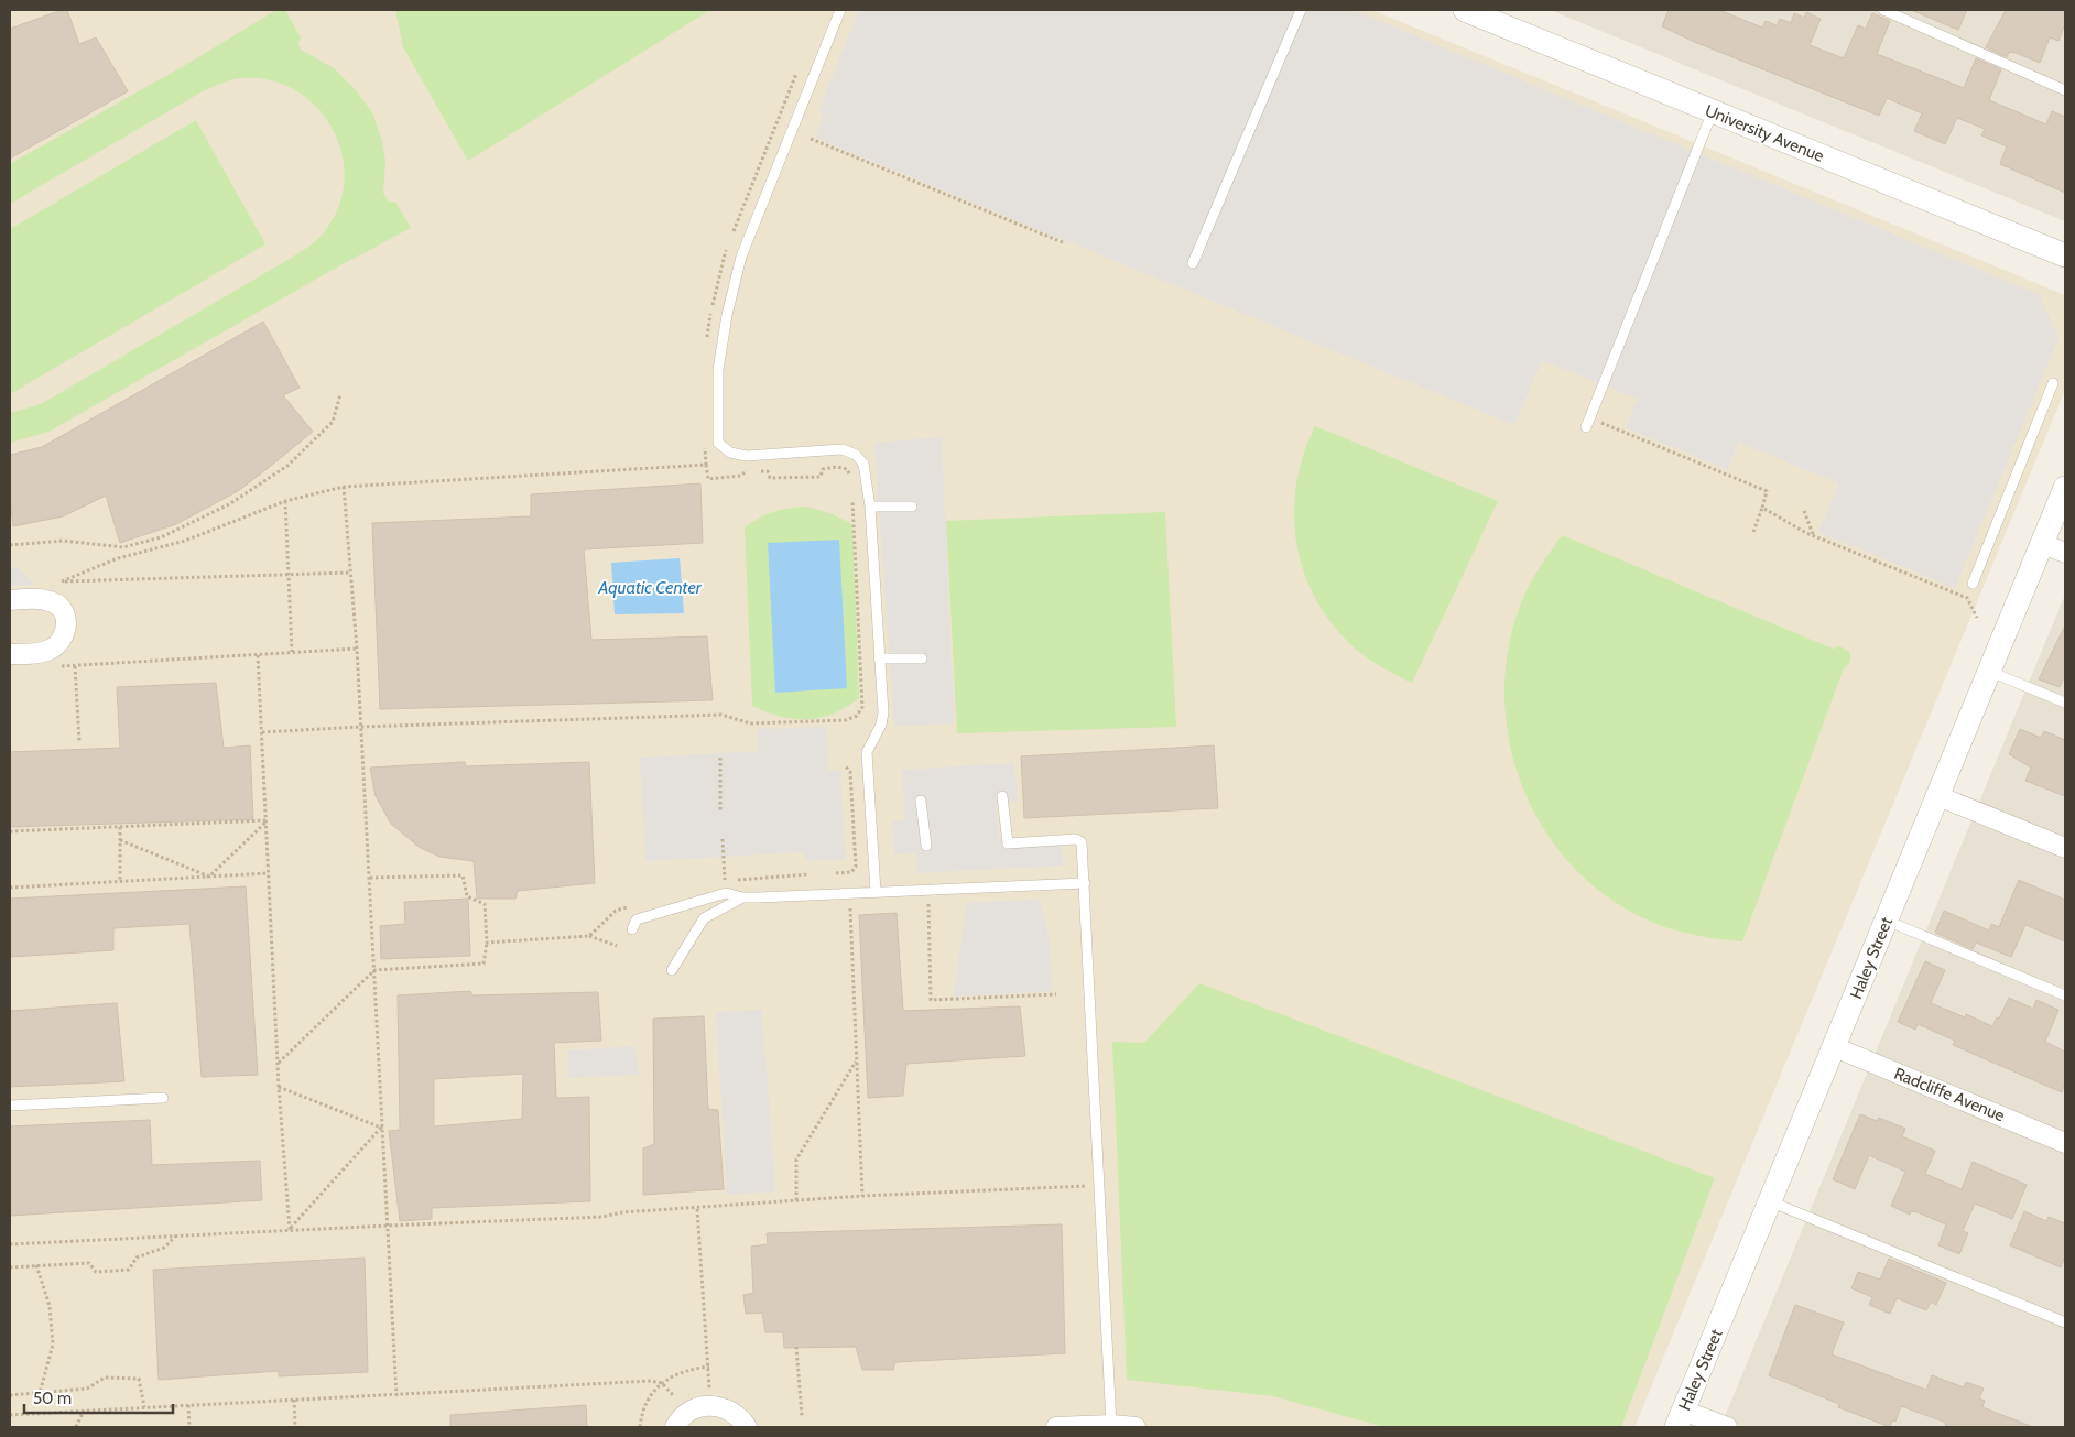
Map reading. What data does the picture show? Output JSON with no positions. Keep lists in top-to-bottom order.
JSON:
{
  "streets": {
    "street": ["University Avenue", "Haley Street", "Radcliffe Avenue"]
  },
  "crossings": [
    ["Haley Street", "Radcliffe Avenue"]
  ],
  "water": ["Aquatic Center"],
  "scale_bar": "50 m"
}
